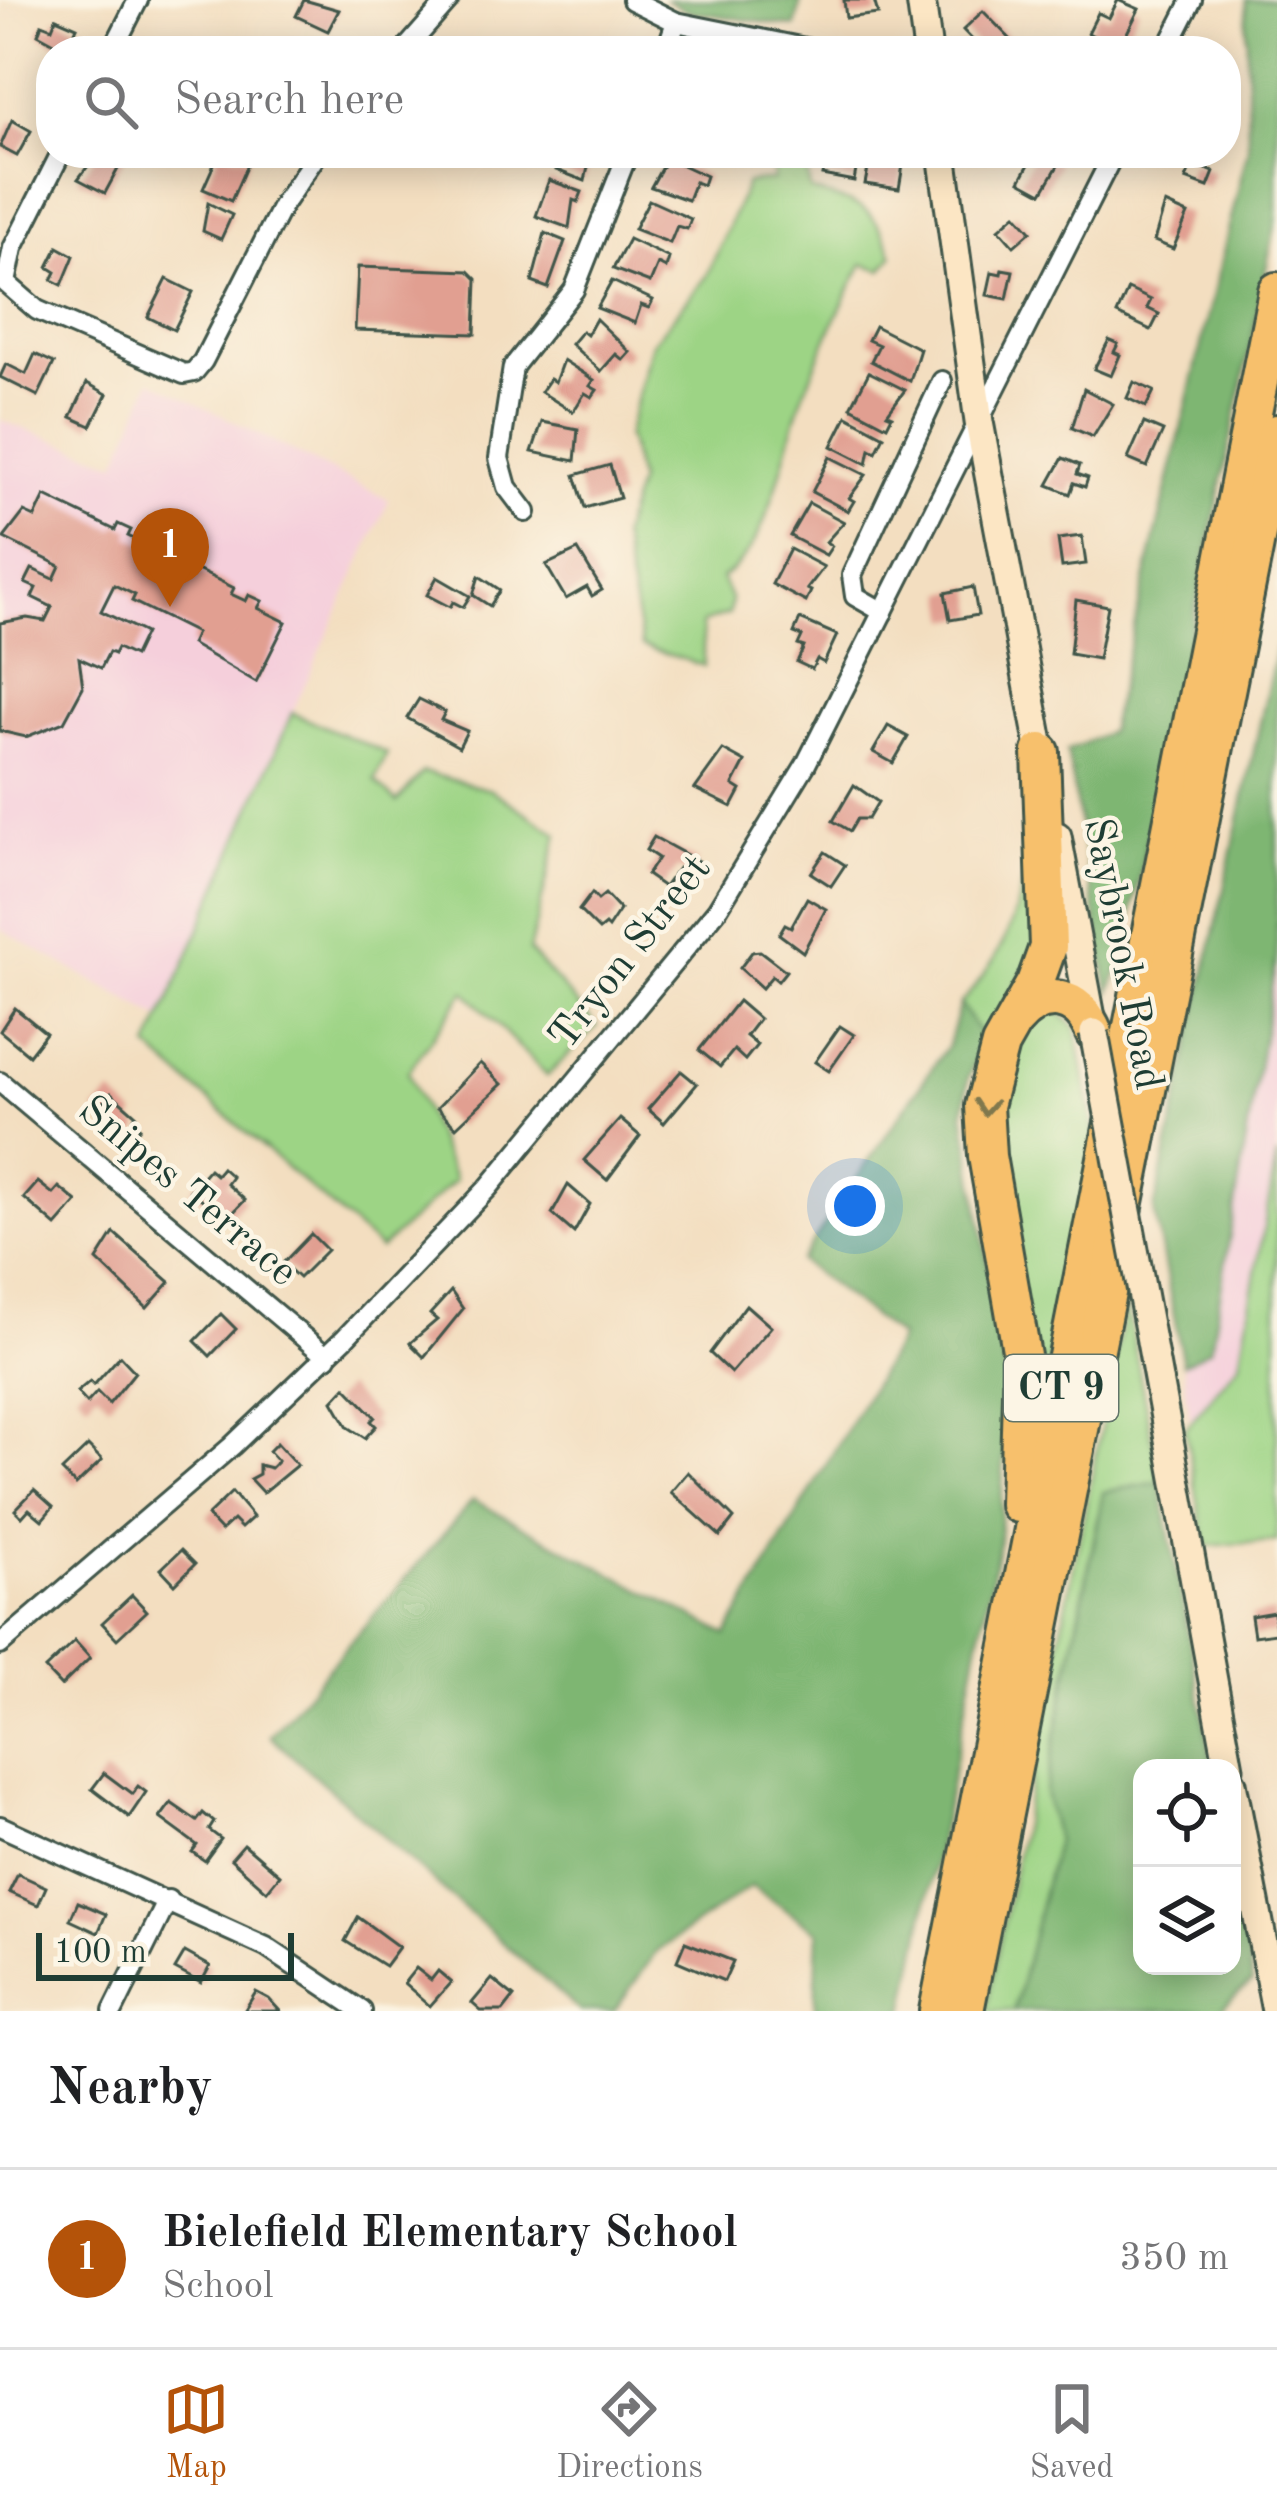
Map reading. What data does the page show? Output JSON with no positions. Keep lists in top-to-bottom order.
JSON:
{
  "streets": {
    "highway": ["CT 9"],
    "main road": ["Saybrook Road"],
    "street": ["Tryon Street", "Snipes Terrace"]
  },
  "crossings": [
    ["Tryon Street", "Saybrook Road"],
    ["Tryon Street", "Snipes Terrace"]
  ],
  "scale_bar": "100 m",
  "page": {
    "search": "Search here",
    "pins": "1",
    "scale": "100 m",
    "heading": "Nearby",
    "list": [
      {
        "mark": "1",
        "name": "Bielefield Elementary School",
        "note": "School",
        "value": "350 m"
      }
    ],
    "nav": ["Map", "Directions", "Saved"]
  }
}
